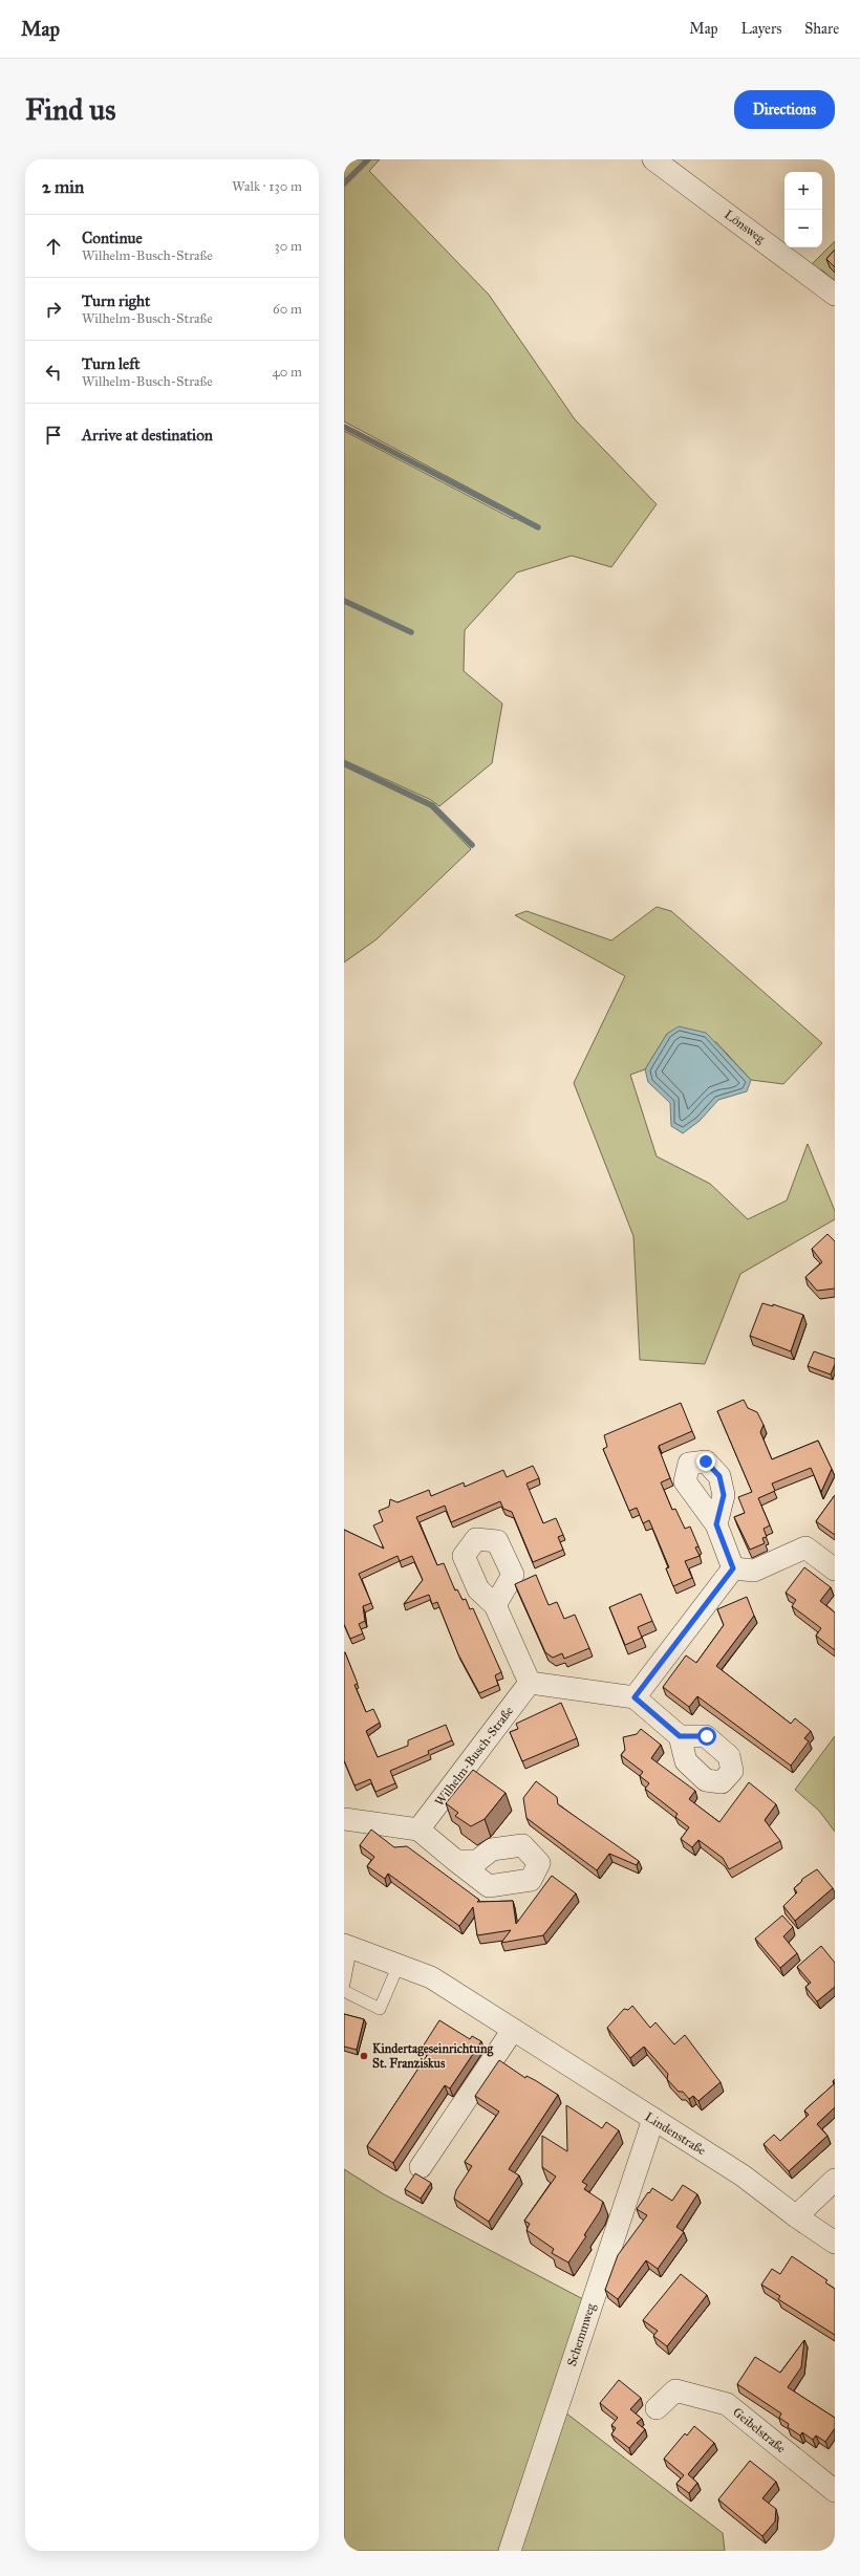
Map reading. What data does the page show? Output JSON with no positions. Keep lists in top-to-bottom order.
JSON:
{
  "streets": {
    "street": [
      "Lönsweg",
      "Wilhelm-Busch-Straße",
      "Lindenstraße",
      "Schemmweg",
      "Geibelstraße"
    ]
  },
  "crossings": [
    ["Lindenstraße", "Schemmweg"]
  ],
  "places": ["Kindertageseinrichtung St. Franziskus"],
  "page": {
    "header": "Map",
    "nav": ["Map", "Layers", "Share"],
    "buttons": "Directions",
    "title": "Find us",
    "heading": ["2 min", "Walk · 130 m"],
    "map_buttons": ["+", "−"],
    "list": [
      ["Continue", "Wilhelm-Busch-Straße", "30 m"],
      ["Turn right", "Wilhelm-Busch-Straße", "60 m"],
      ["Turn left", "Wilhelm-Busch-Straße", "40 m"],
      "Arrive at destination"
    ]
  }
}
